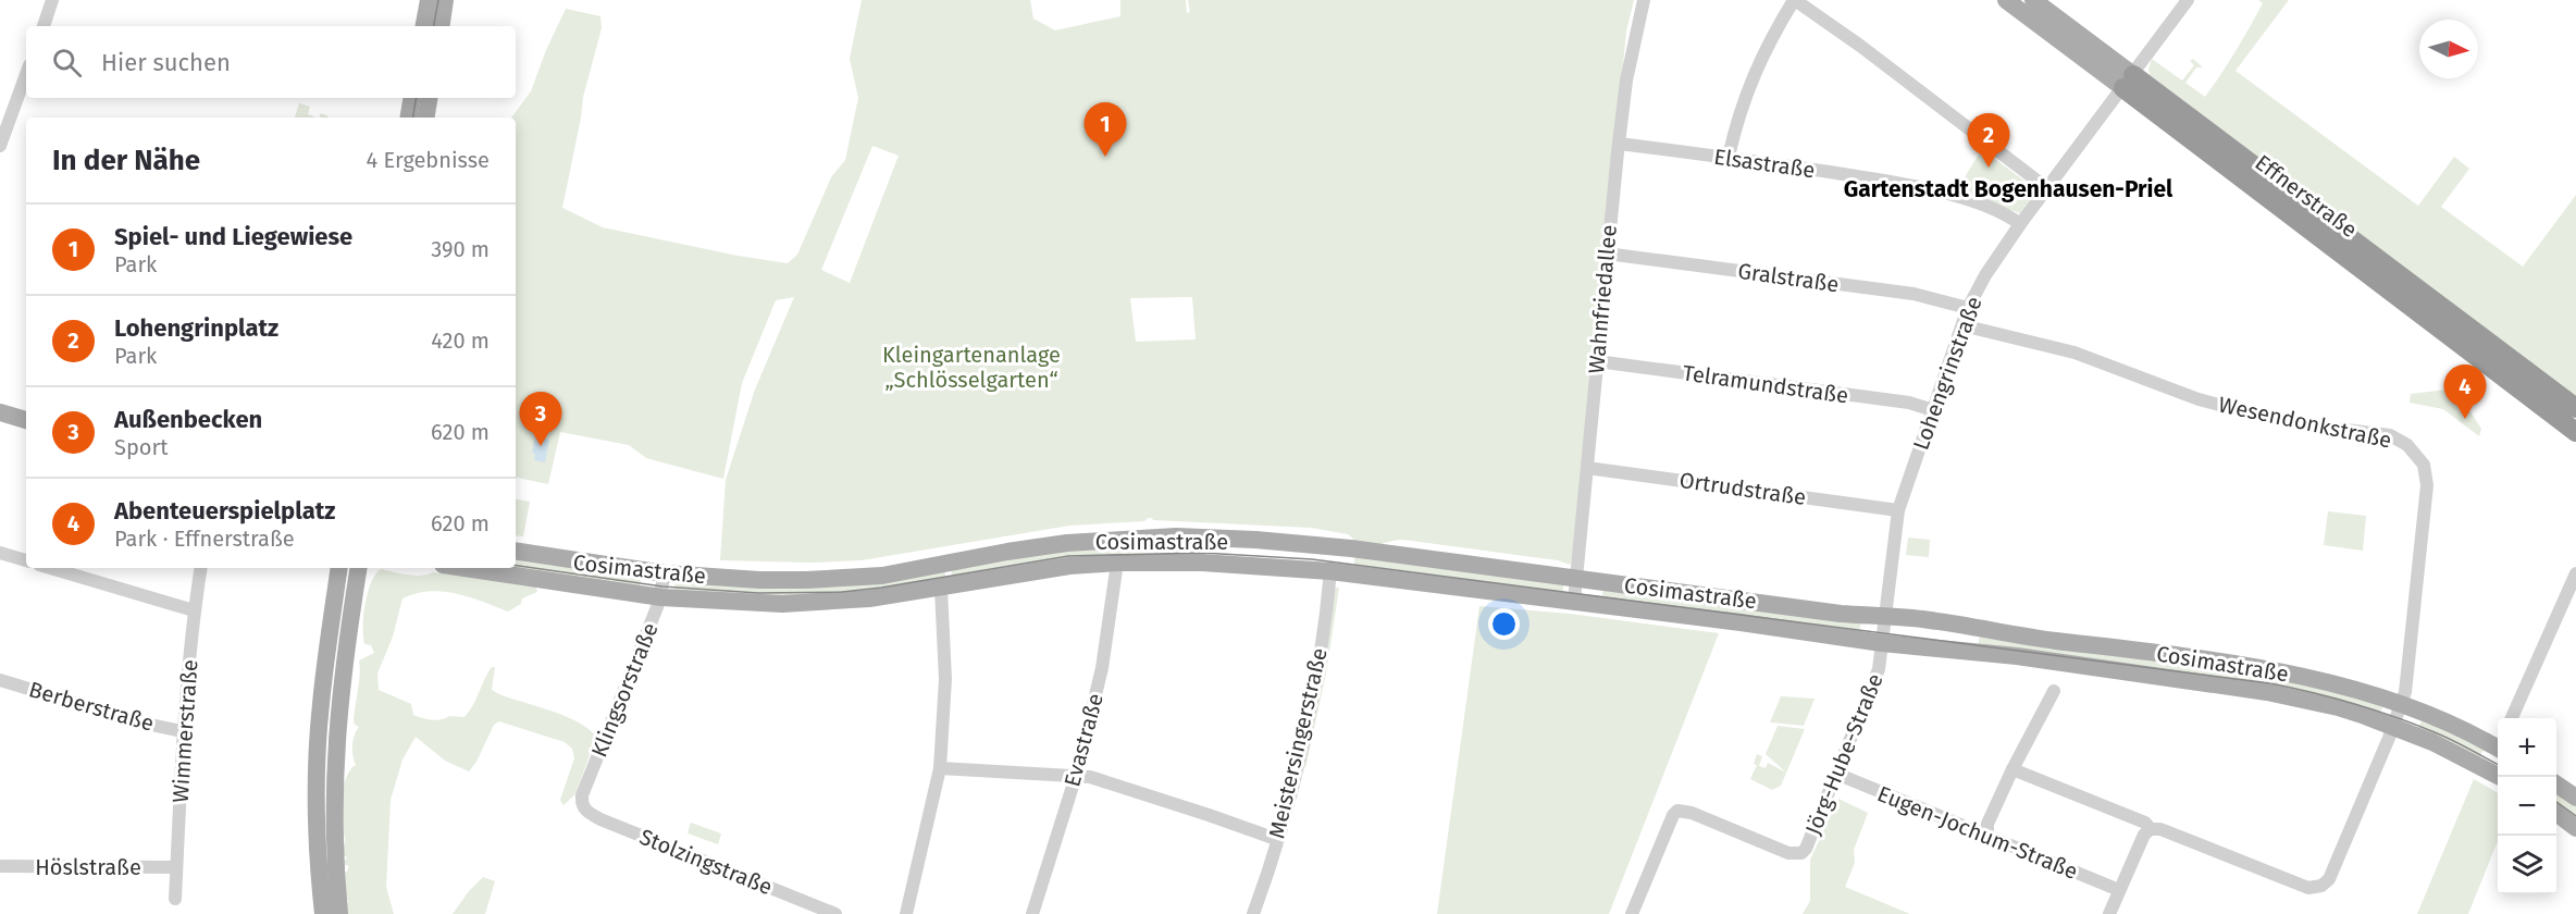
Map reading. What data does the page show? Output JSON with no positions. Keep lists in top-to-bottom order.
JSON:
{
  "streets": {
    "highway": ["Effnerstraße"],
    "main road": ["Cosimastraße"],
    "street": [
      "Elsastraße",
      "Gralstraße",
      "Wahnfriedallee",
      "Lohengrinstraße",
      "Telramundstraße",
      "Wesendonkstraße",
      "Ortrudstraße",
      "Klingsorstraße",
      "Berberstraße",
      "Wimmerstraße",
      "Evastraße",
      "Meistersingerstraße",
      "Jörg-Hube-Straße",
      "Eugen-Jochum-Straße",
      "Stolzingstraße",
      "Höslstraße"
    ]
  },
  "crossings": [
    ["Elsastraße", "Wahnfriedallee"],
    ["Elsastraße", "Lohengrinstraße"],
    ["Effnerstraße", "Lohengrinstraße"],
    ["Gralstraße", "Wahnfriedallee"],
    ["Gralstraße", "Lohengrinstraße"],
    ["Wahnfriedallee", "Telramundstraße"],
    ["Wahnfriedallee", "Ortrudstraße"],
    ["Wahnfriedallee", "Cosimastraße"],
    ["Lohengrinstraße", "Telramundstraße"],
    ["Lohengrinstraße", "Wesendonkstraße"],
    ["Lohengrinstraße", "Ortrudstraße"],
    ["Lohengrinstraße", "Cosimastraße"],
    ["Wesendonkstraße", "Cosimastraße"],
    ["Cosimastraße", "Klingsorstraße"],
    ["Cosimastraße", "Evastraße"],
    ["Cosimastraße", "Meistersingerstraße"],
    ["Cosimastraße", "Jörg-Hube-Straße"],
    ["Klingsorstraße", "Stolzingstraße"],
    ["Berberstraße", "Wimmerstraße"],
    ["Wimmerstraße", "Höslstraße"],
    ["Jörg-Hube-Straße", "Eugen-Jochum-Straße"]
  ],
  "districts": ["Gartenstadt Bogenhausen-Priel"],
  "parks": ["Kleingartenanlage „Schlösselgarten“"],
  "north": "right",
  "page": {
    "search": "Hier suchen",
    "pins": [
      "1",
      "2",
      "4",
      "3"
    ],
    "heading": ["In der Nähe", "4 Ergebnisse"],
    "list": [
      {
        "mark": "1",
        "name": "Spiel- und Liegewiese",
        "note": "Park",
        "value": "390 m"
      },
      {
        "mark": "2",
        "name": "Lohengrinplatz",
        "note": "Park",
        "value": "420 m"
      },
      {
        "mark": "3",
        "name": "Außenbecken",
        "note": "Sport",
        "value": "620 m"
      },
      {
        "mark": "4",
        "name": "Abenteuerspielplatz",
        "note": "Park · Effnerstraße",
        "value": "620 m"
      }
    ],
    "map_buttons": ["+", "−"]
  }
}
